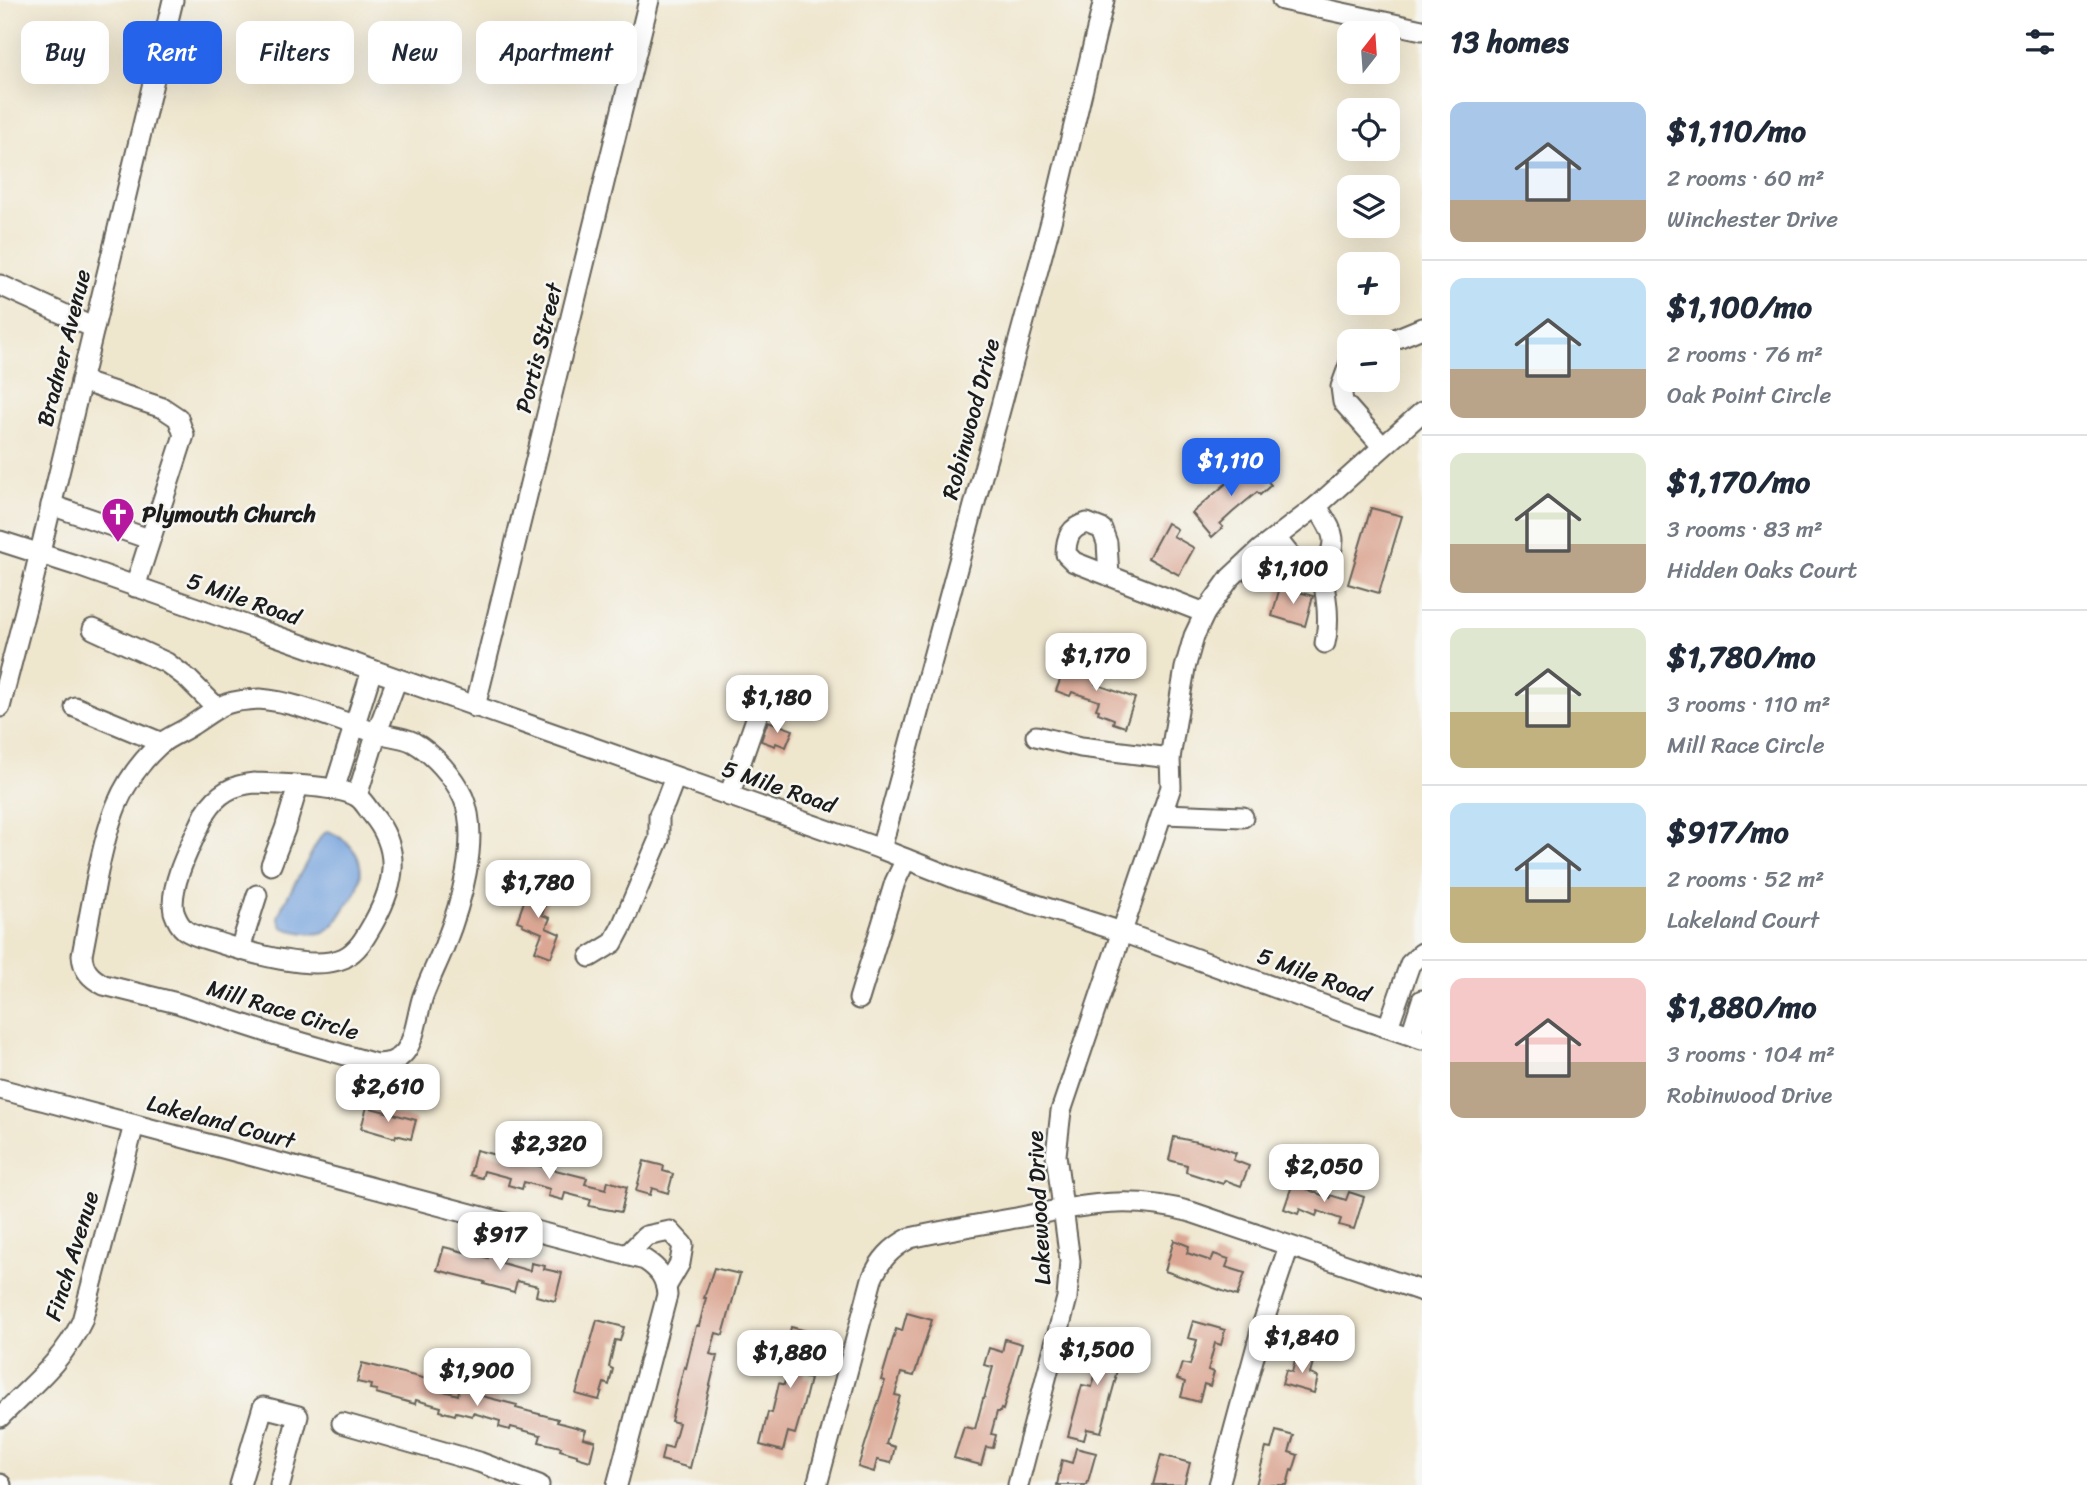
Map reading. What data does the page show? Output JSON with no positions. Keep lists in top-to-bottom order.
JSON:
{
  "streets": {
    "street": [
      "Bradner Avenue",
      "Portis Street",
      "Robinwood Drive",
      "5 Mile Road",
      "Mill Race Circle",
      "Lakeland Court",
      "Lakewood Drive",
      "Finch Avenue"
    ]
  },
  "crossings": [
    ["Bradner Avenue", "5 Mile Road"],
    ["Portis Street", "5 Mile Road"],
    ["Robinwood Drive", "5 Mile Road"],
    ["5 Mile Road", "Lakewood Drive"],
    ["Lakeland Court", "Finch Avenue"]
  ],
  "places": {
    "church": ["Plymouth Church"]
  },
  "north": "top",
  "page": {
    "heading": "13 homes",
    "map_buttons": ["+", "−"],
    "chip": [
      "Buy",
      "Rent",
      "Filters",
      "New",
      "Apartment"
    ],
    "list": [
      {
        "name": "$1,110/mo",
        "note": "2 rooms · 60 m² · Winchester Drive"
      },
      {
        "name": "$1,100/mo",
        "note": "2 rooms · 76 m² · Oak Point Circle"
      },
      {
        "name": "$1,170/mo",
        "note": "3 rooms · 83 m² · Hidden Oaks Court"
      },
      {
        "name": "$1,780/mo",
        "note": "3 rooms · 110 m² · Mill Race Circle"
      },
      {
        "name": "$917/mo",
        "note": "2 rooms · 52 m² · Lakeland Court"
      },
      {
        "name": "$1,880/mo",
        "note": "3 rooms · 104 m² · Robinwood Drive"
      }
    ],
    "price": [
      "$1,110",
      "$1,100",
      "$1,170",
      "$1,180",
      "$1,780",
      "$2,610",
      "$2,320",
      "$2,050",
      "$917",
      "$1,840",
      "$1,500",
      "$1,880",
      "$1,900"
    ]
  }
}
